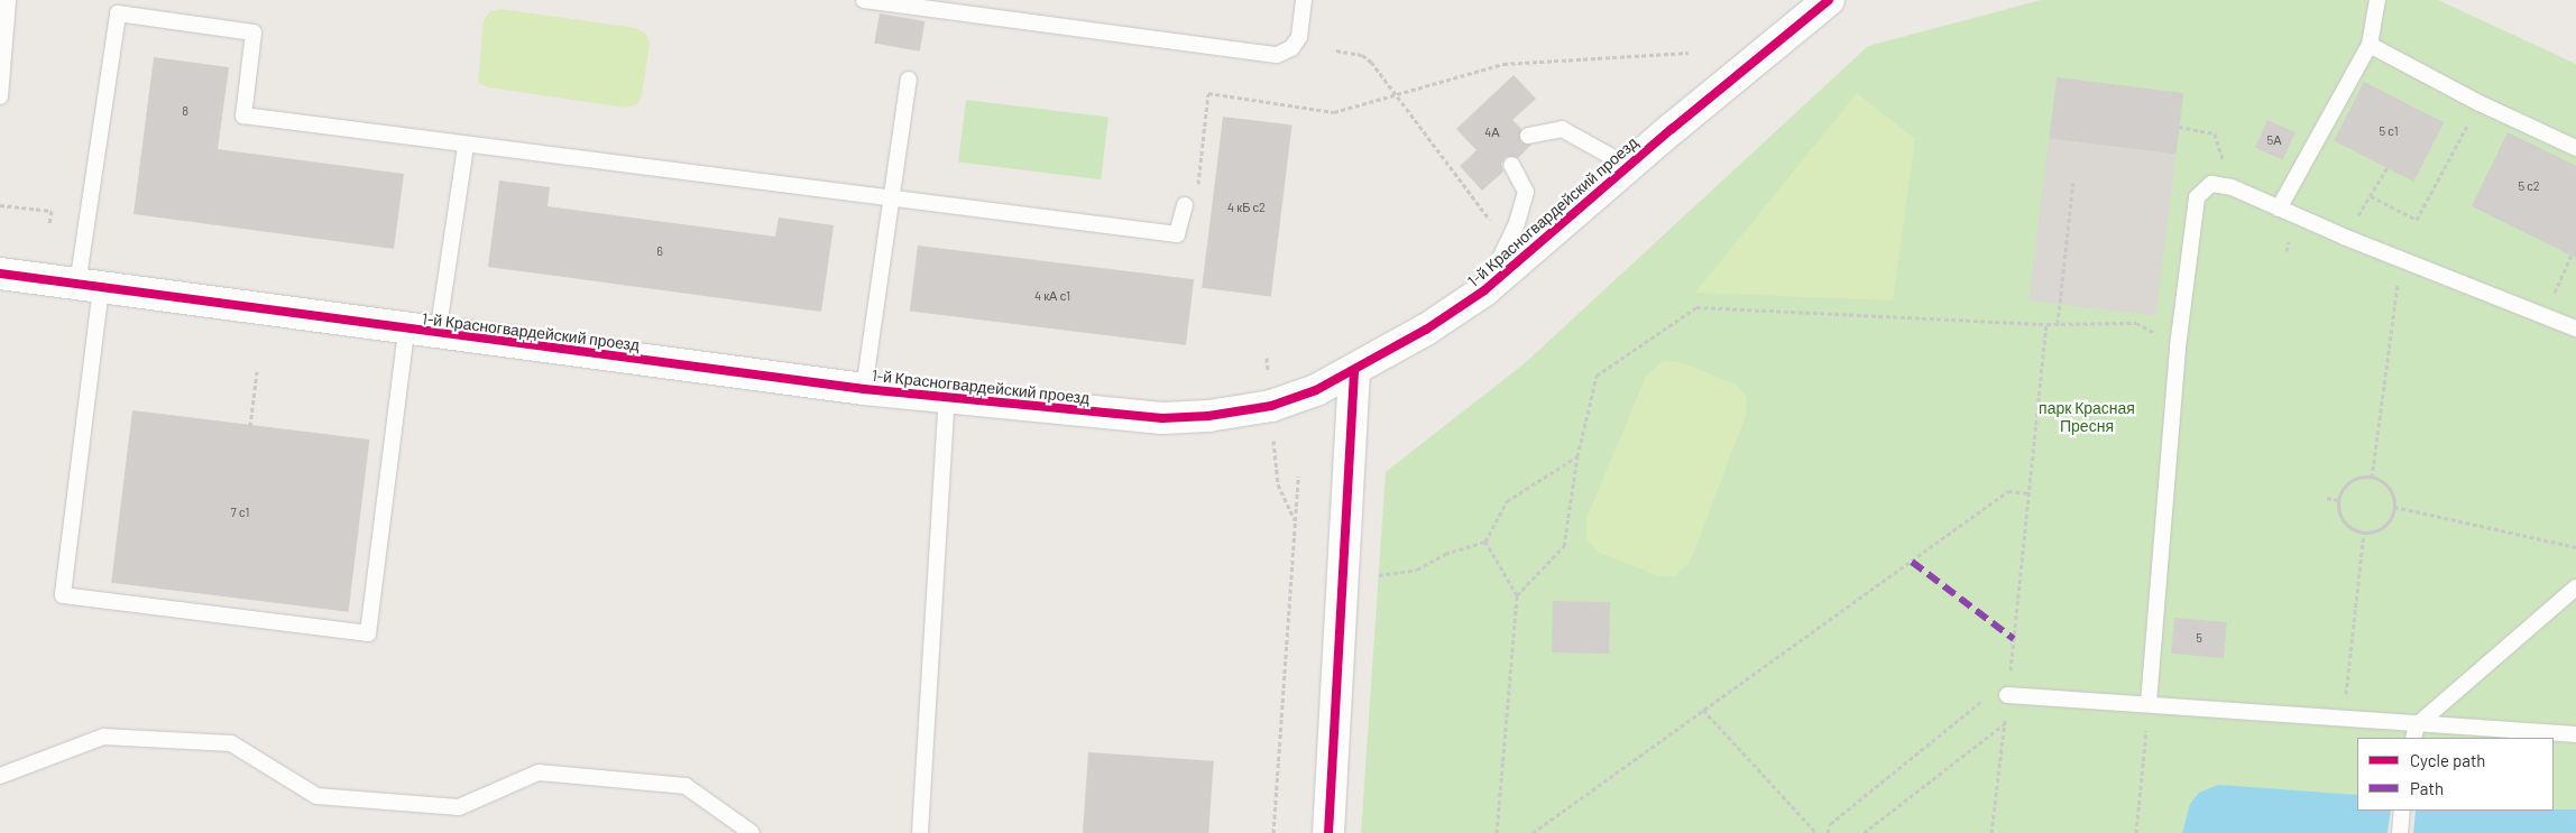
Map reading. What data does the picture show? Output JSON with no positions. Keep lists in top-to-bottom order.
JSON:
{
  "streets": {
    "street": ["1-й Красногвардейский проезд"]
  },
  "parks": ["парк Красная Пресня"],
  "house_numbers": [
    "8",
    "5 с1",
    "4А",
    "5А",
    "5 с2",
    "4 кБ с2",
    "6",
    "4 кА с1",
    "7 с1",
    "5"
  ],
  "legend": ["Cycle path", "Path"]
}
